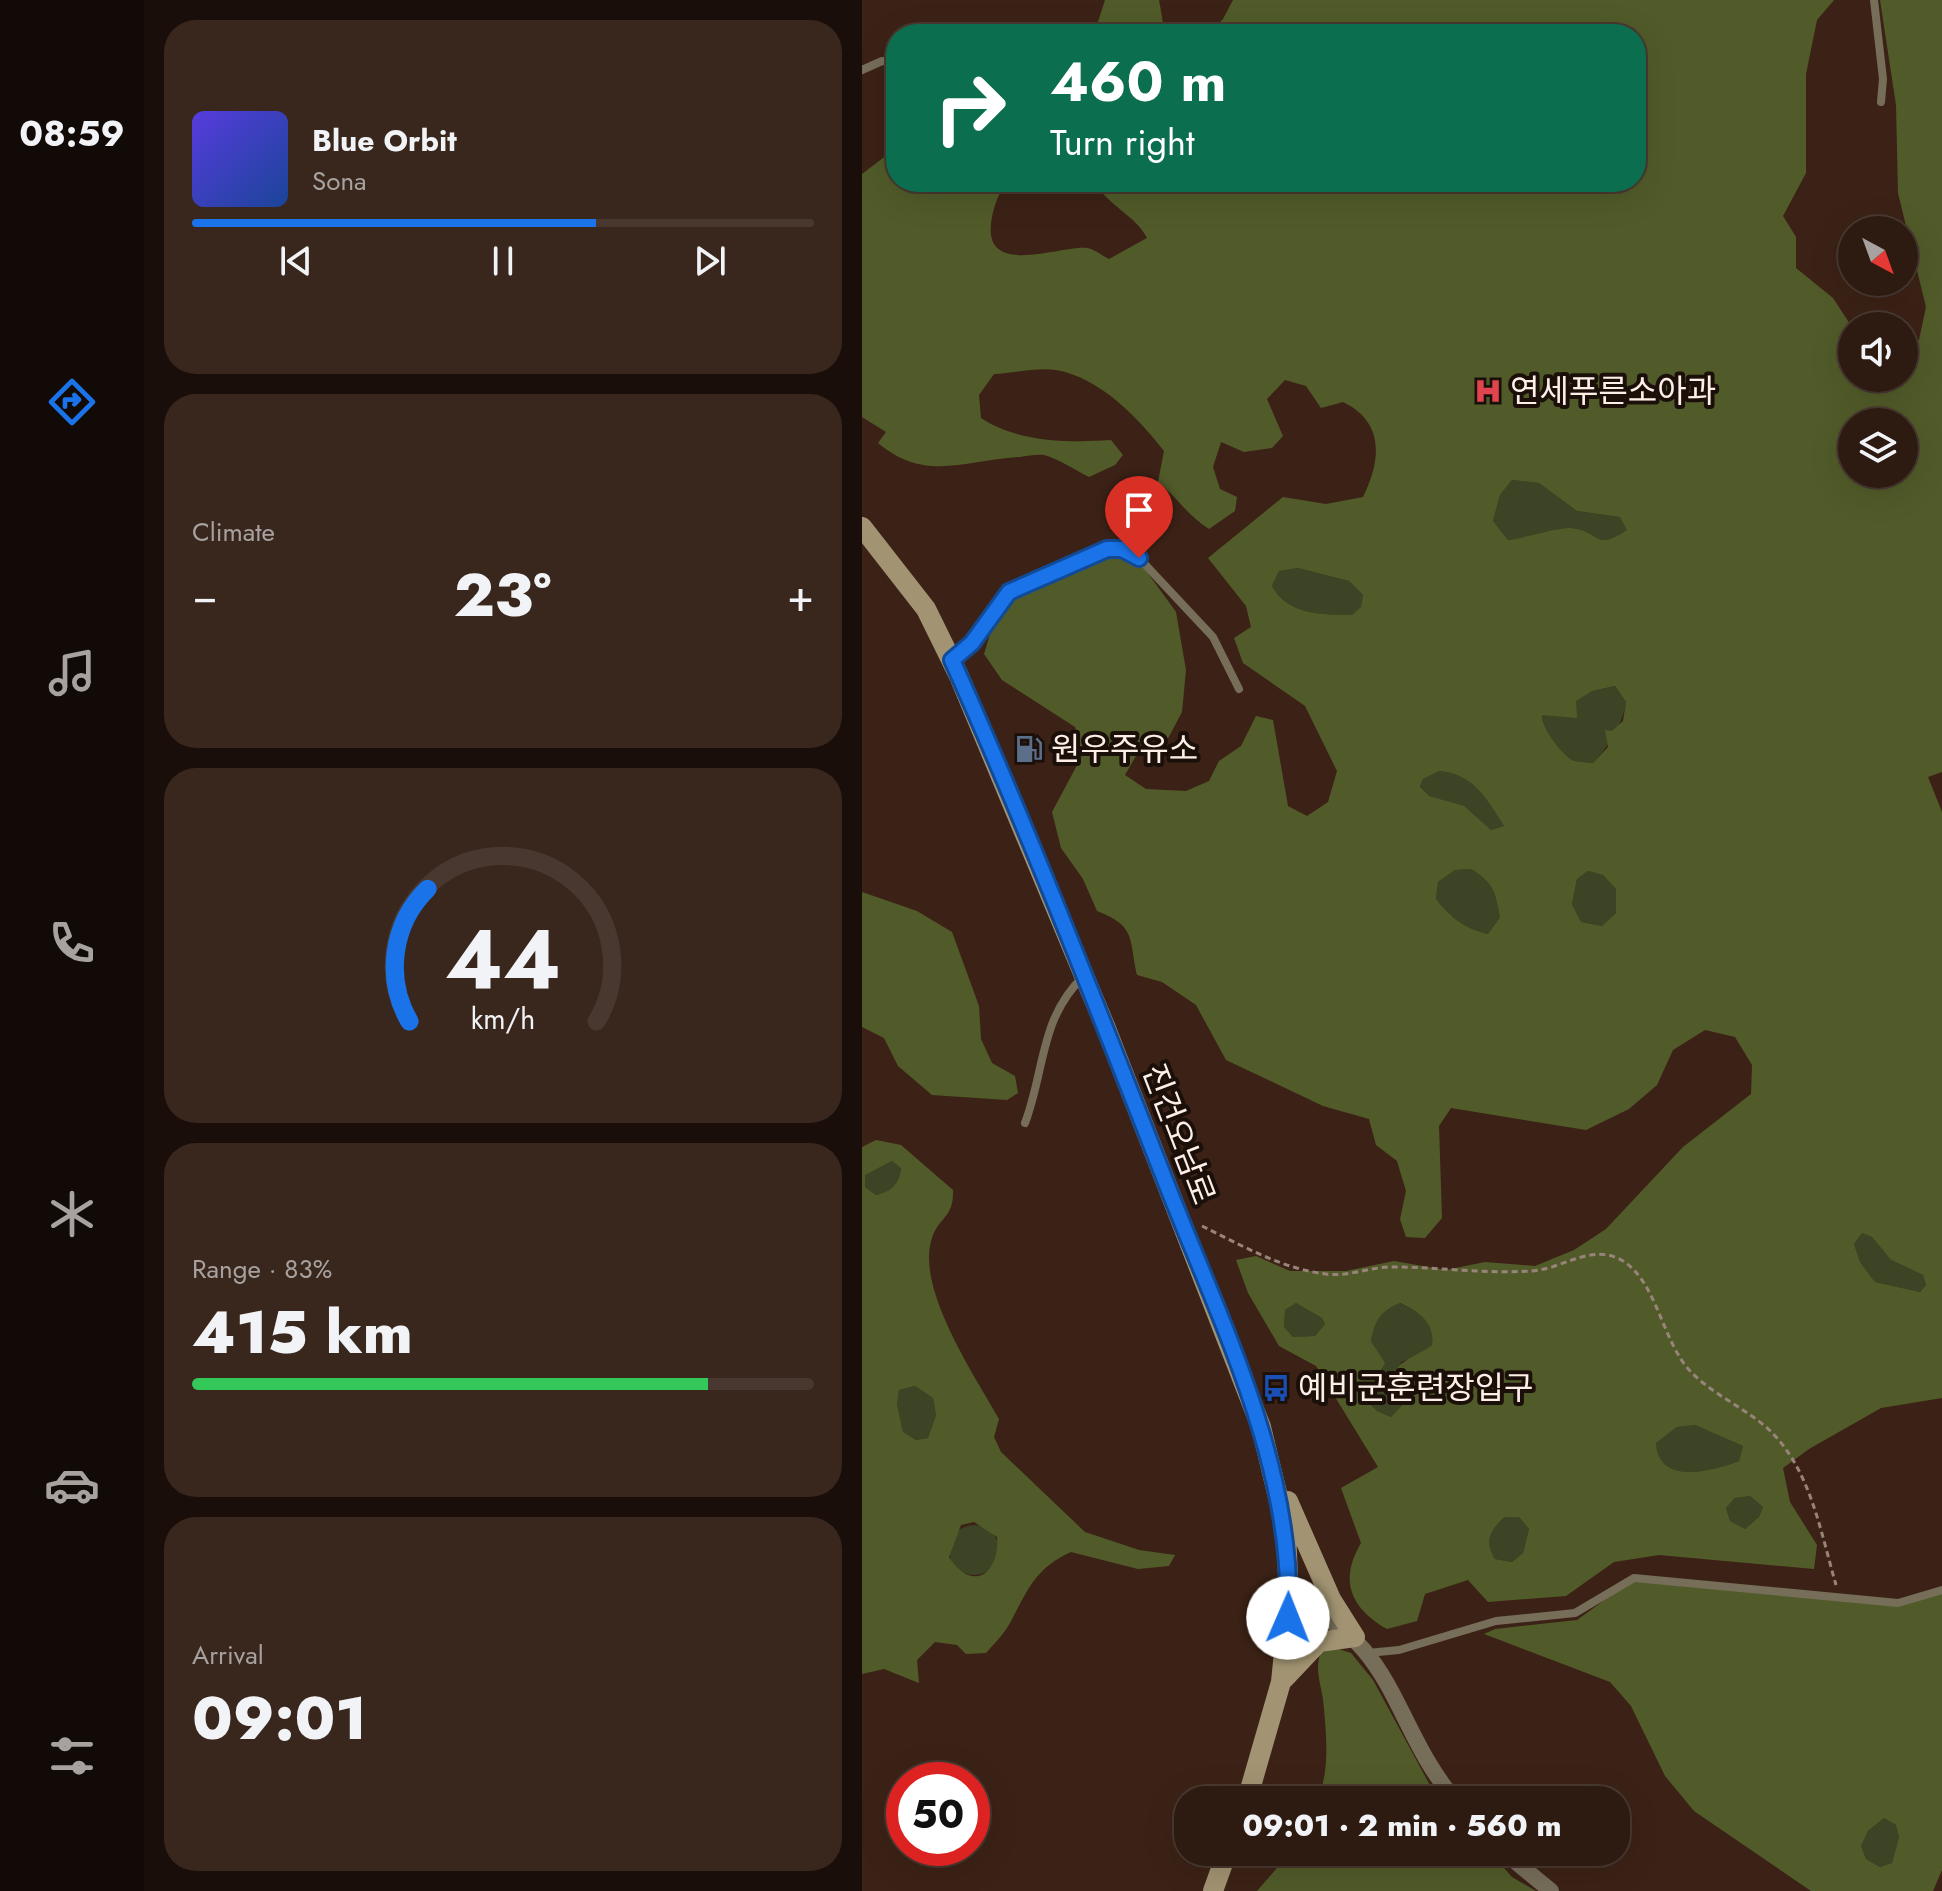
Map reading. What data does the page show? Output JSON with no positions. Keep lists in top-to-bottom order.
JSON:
{
  "streets": {
    "main road": ["진건오남로"]
  },
  "places": {
    "hospital": ["연세푸른소아과"],
    "fuel station": ["원우주유소"],
    "bus stop": ["예비군훈련장입구"]
  },
  "north": "bottom right",
  "page": {
    "tabs": "08:59",
    "turn": ["460 m", "Turn right"],
    "song": ["Blue Orbit", "Sona"],
    "tile": [
      "Climate",
      ["Range · 83%", "415 km"],
      ["Arrival", "09:01"]
    ],
    "heat": ["−", "23°", "+"],
    "limit": "50",
    "trip": "09:01 · 2 min · 560 m",
    "gauge": ["44", "km/h"]
  }
}
